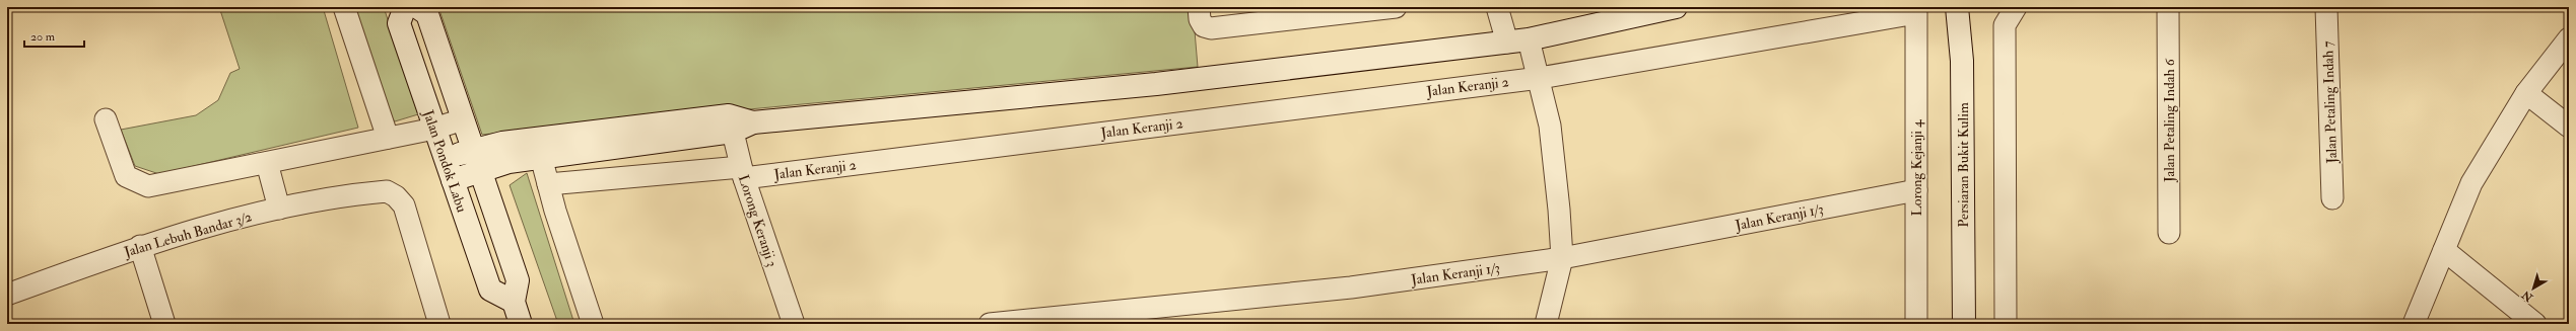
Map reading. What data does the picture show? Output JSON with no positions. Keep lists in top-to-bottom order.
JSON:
{
  "streets": {
    "street": [
      "Jalan Keranji 2",
      "Jalan Petaling Indah 7",
      "Jalan Petaling Indah 6",
      "Jalan Pondok Labu",
      "Persiaran Bukit Kulim",
      "Lorong Kejanji 4",
      "Jalan Keranji 1/3",
      "Lorong Keranji 3",
      "Jalan Lebuh Bandar 3/2"
    ]
  },
  "crossings": [
    ["Jalan Keranji 2", "Lorong Kejanji 4"],
    ["Jalan Keranji 2", "Lorong Keranji 3"],
    ["Lorong Kejanji 4", "Jalan Keranji 1/3"]
  ],
  "scale_bar": "20 m",
  "north": "bottom left"
}
